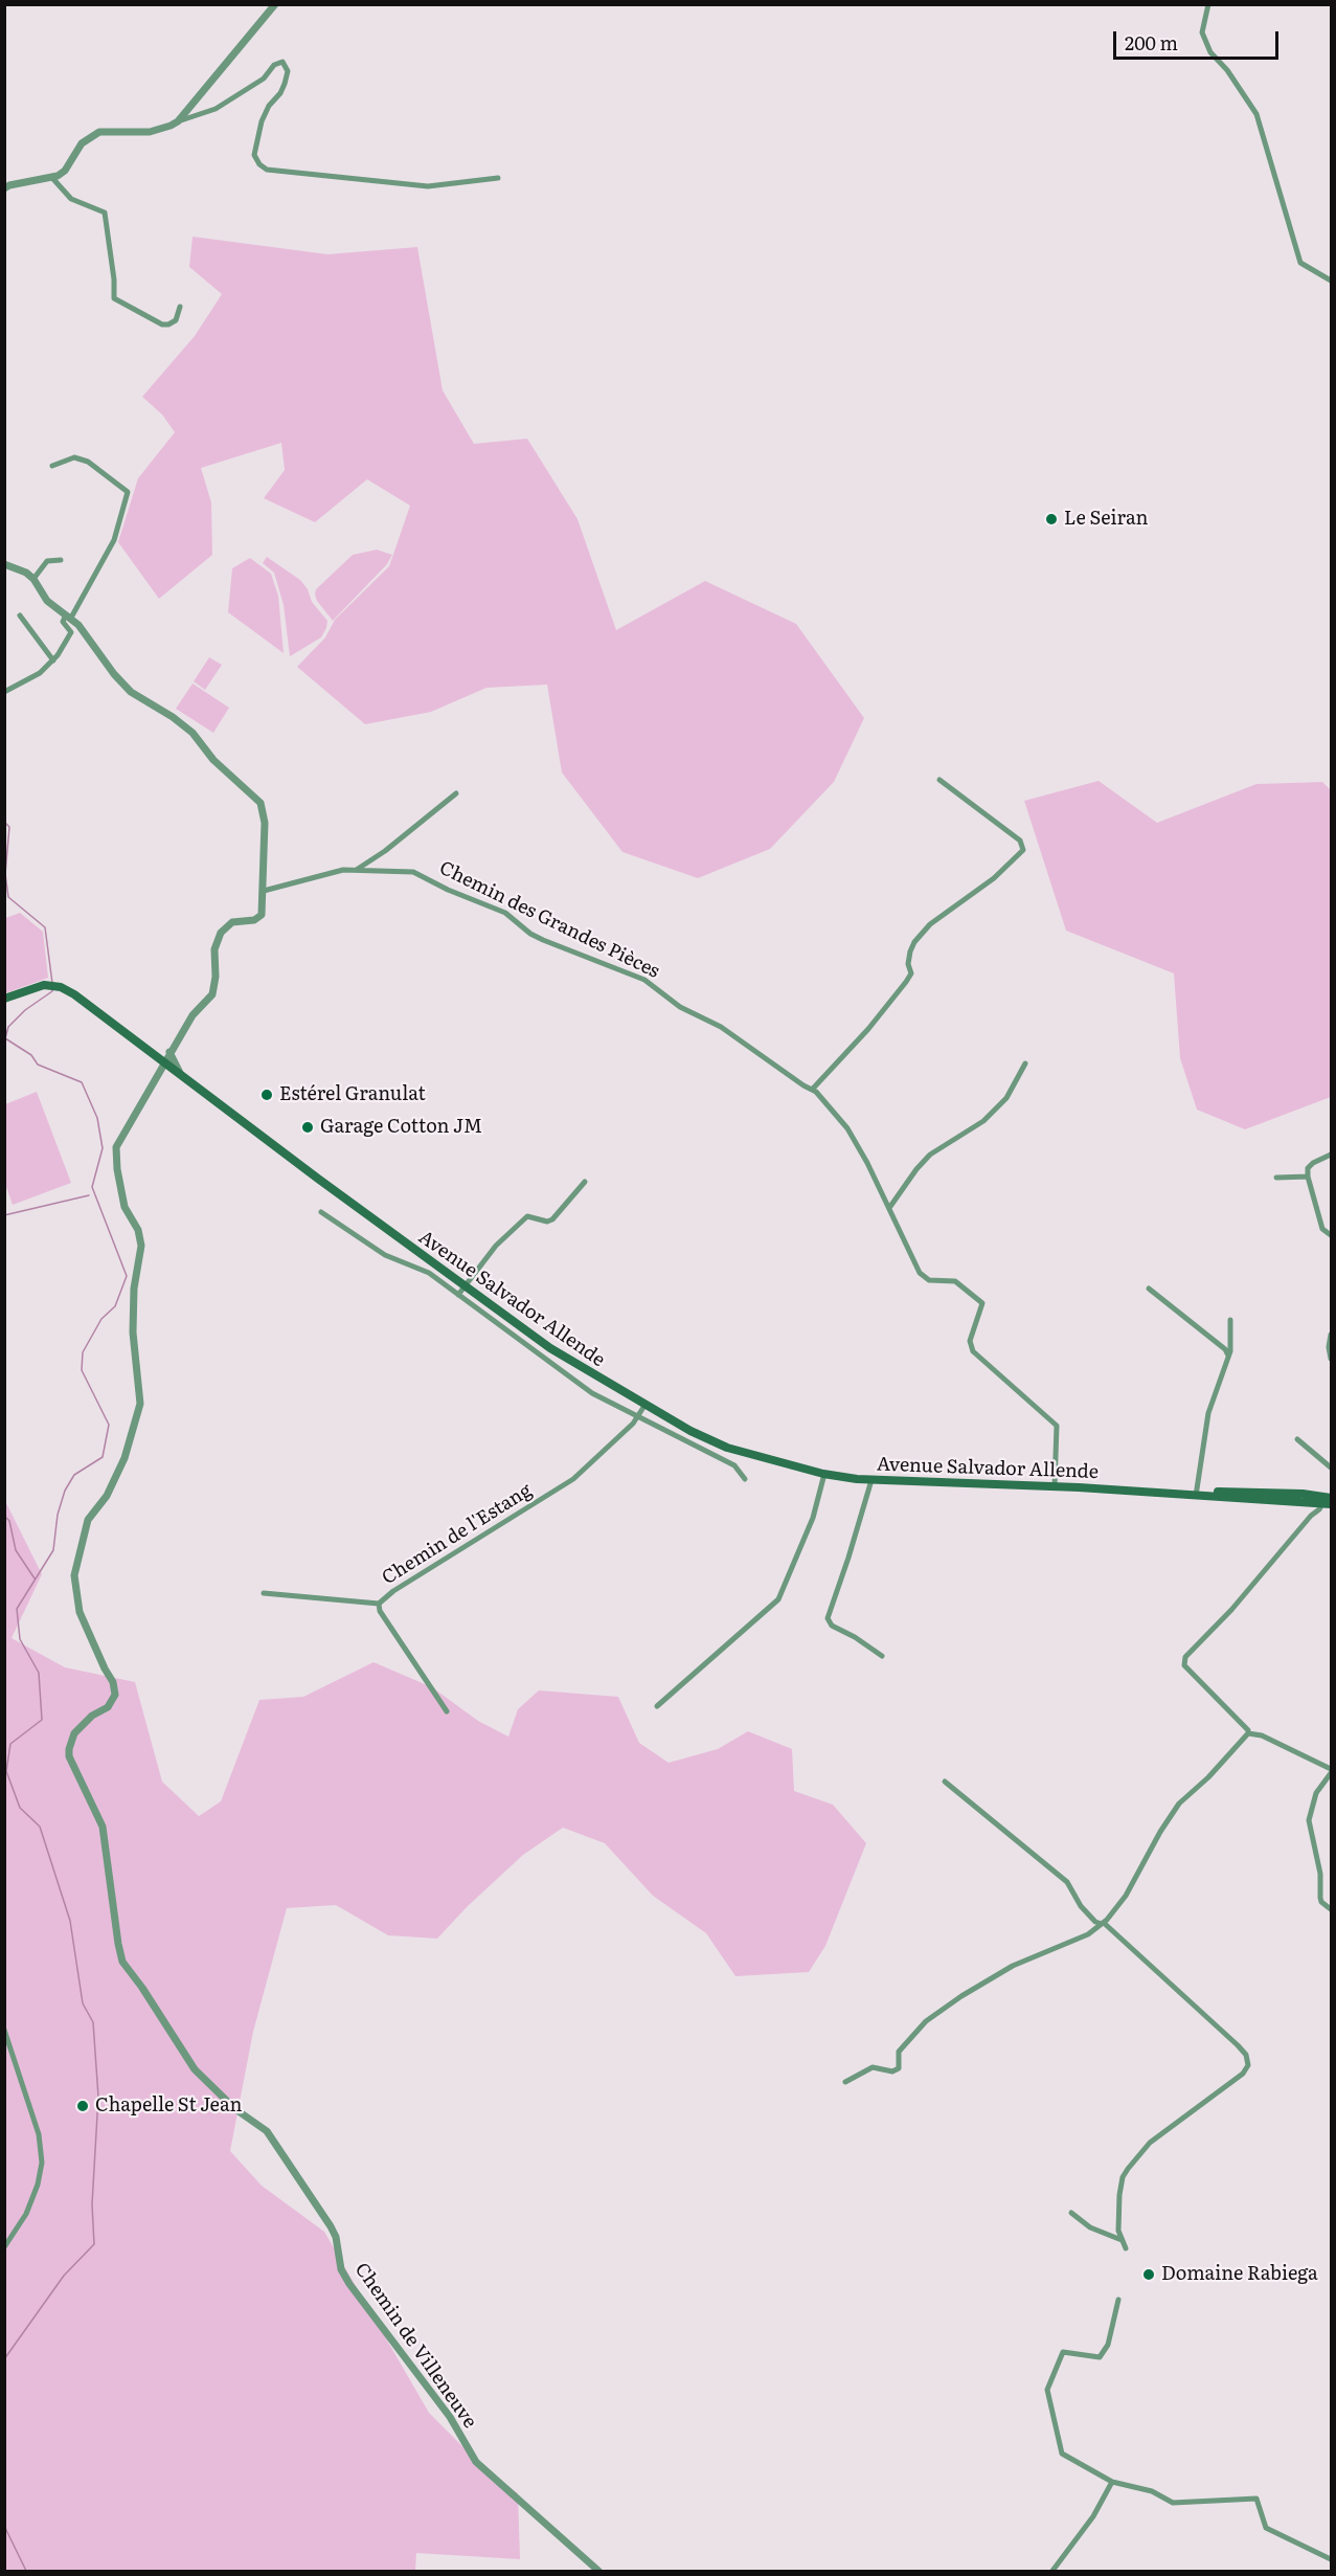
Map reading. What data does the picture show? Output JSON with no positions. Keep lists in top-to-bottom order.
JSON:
{
  "streets": {
    "main road": ["Avenue Salvador Allende"],
    "street": ["Chemin des Grandes Pièces", "Chemin de l'Estang", "Chemin de Villeneuve"]
  },
  "crossings": [
    ["Chemin des Grandes Pièces", "Avenue Salvador Allende"],
    ["Avenue Salvador Allende", "Chemin de l'Estang"],
    ["Avenue Salvador Allende", "Chemin de Villeneuve"]
  ],
  "places": [
    "Le Seiran",
    "Estérel Granulat",
    "Garage Cotton JM",
    "Chapelle St Jean",
    "Domaine Rabiega"
  ],
  "scale_bar": "200 m"
}
